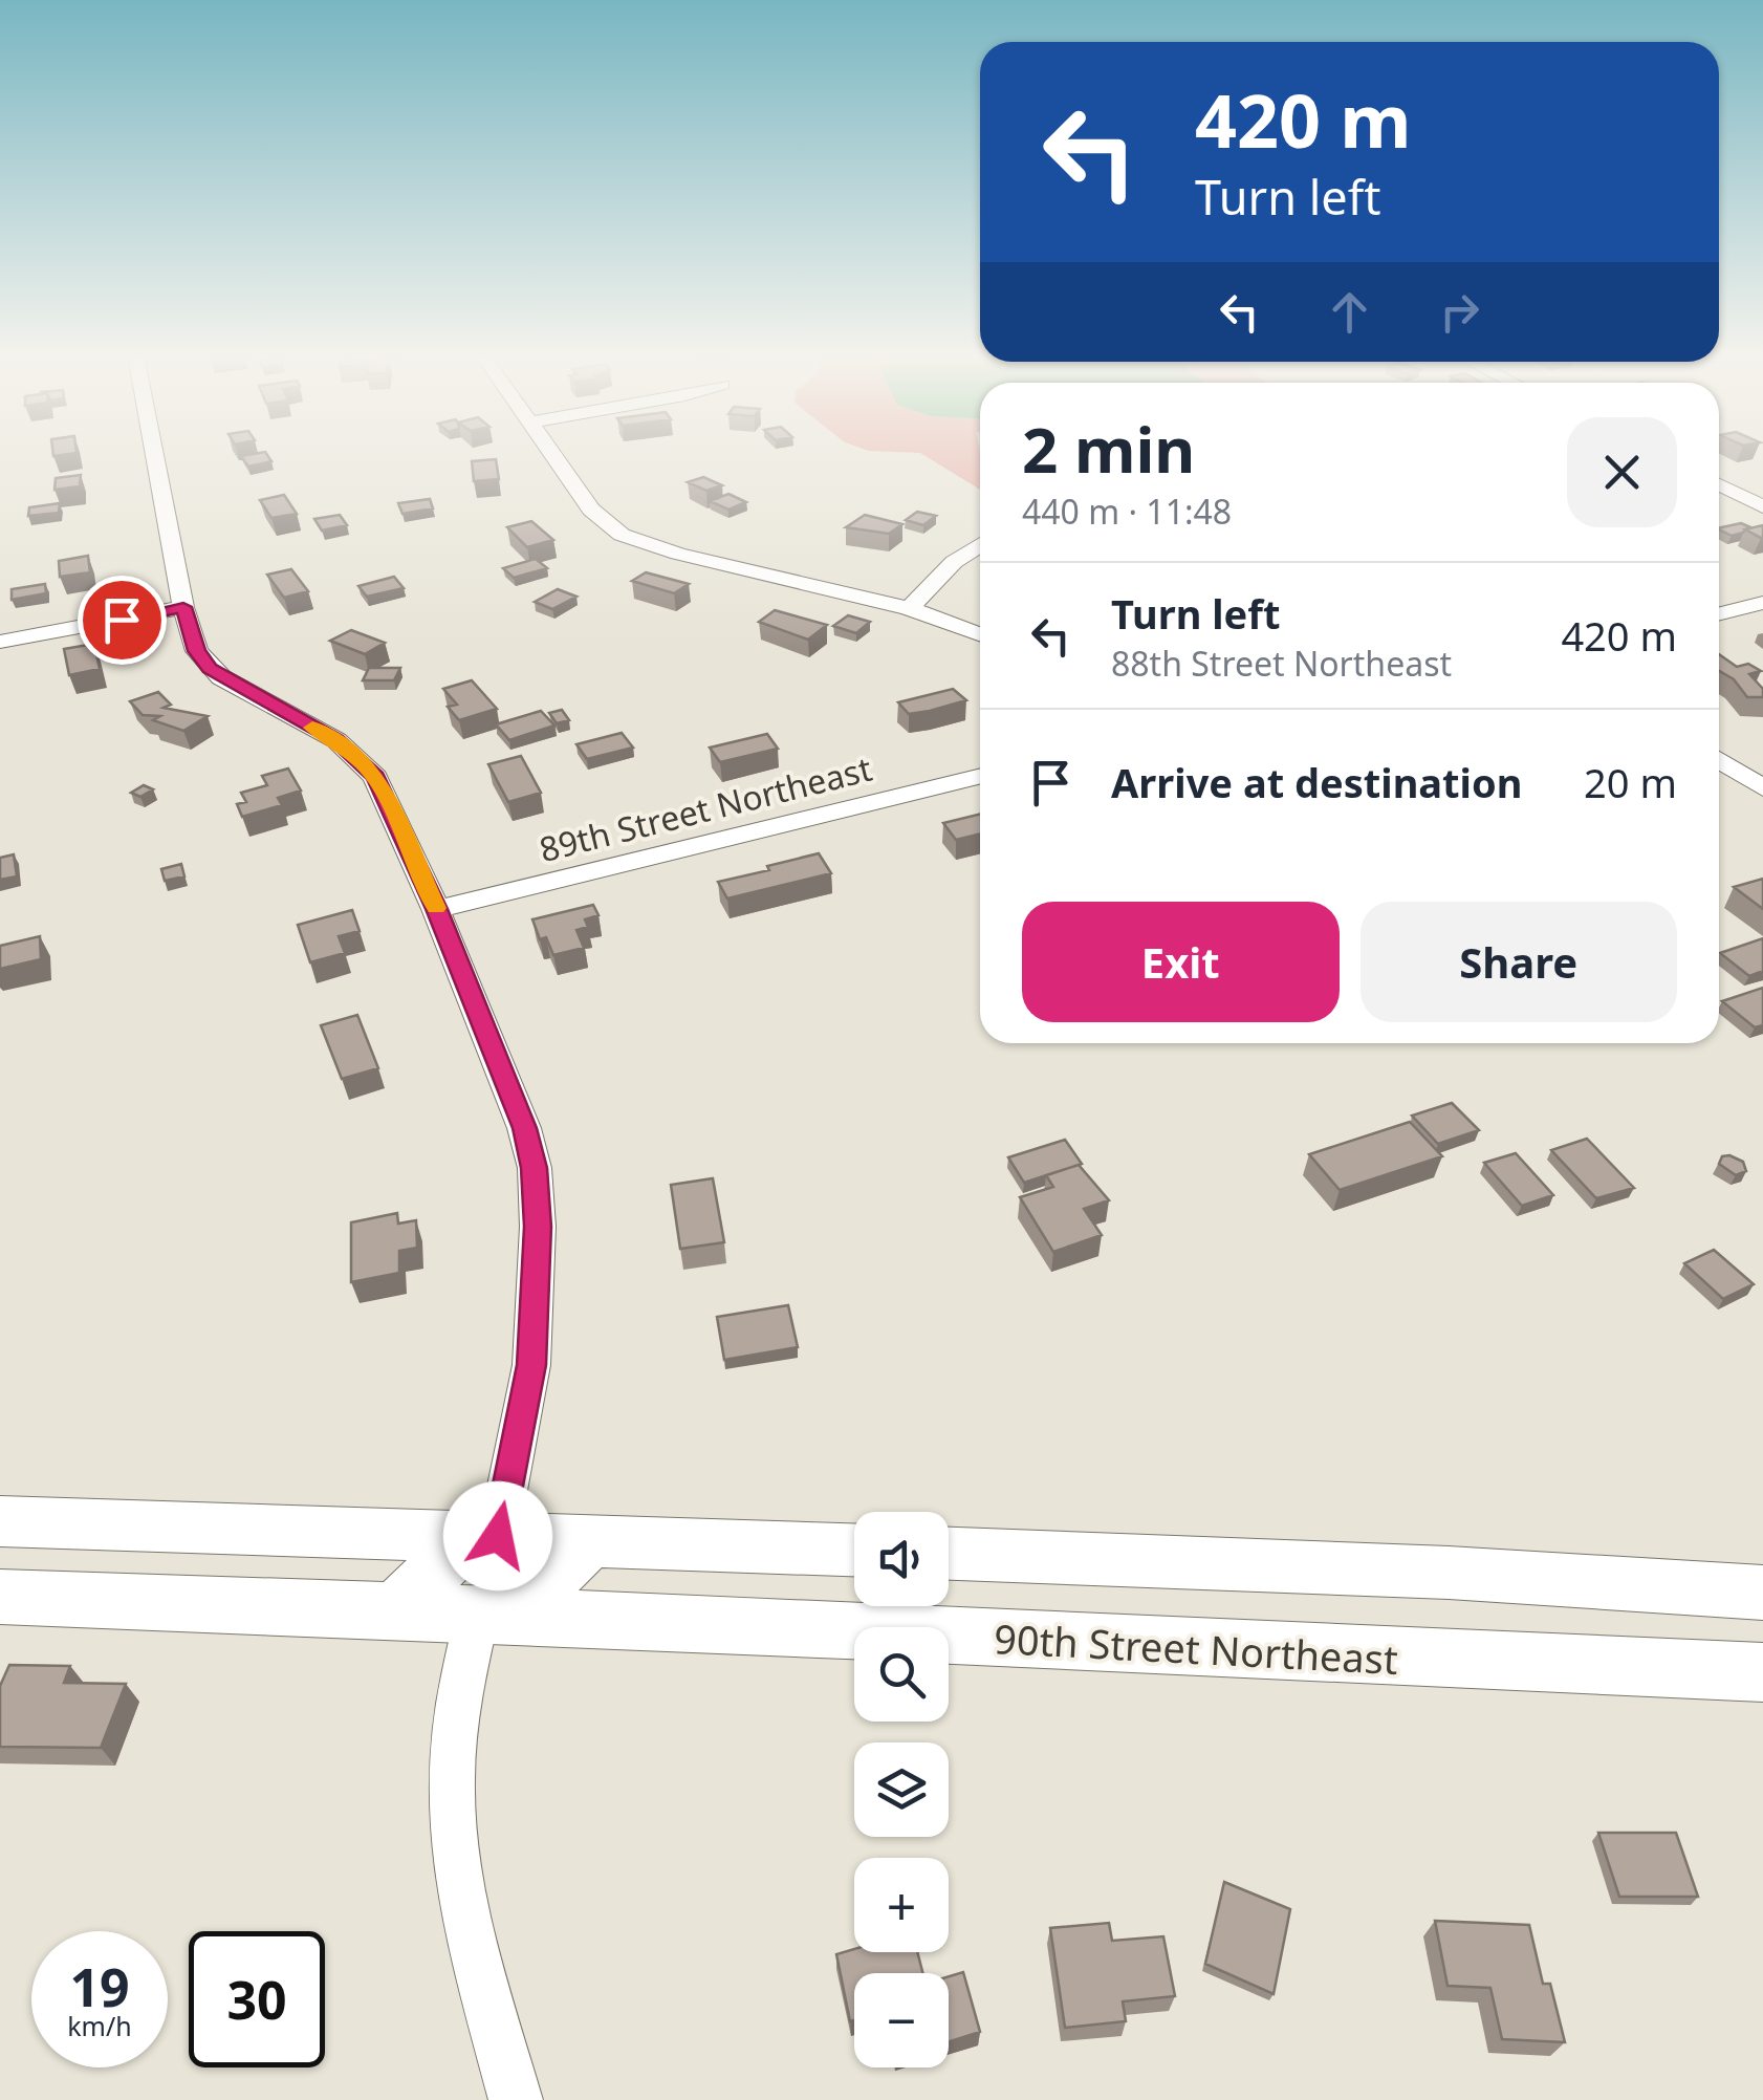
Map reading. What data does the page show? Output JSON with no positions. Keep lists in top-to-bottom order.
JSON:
{
  "streets": {
    "main road": ["90th Street Northeast"],
    "street": ["89th Street Northeast"]
  },
  "page": {
    "turn": ["420 m", "Turn left"],
    "heading": ["2 min", "440 m · 11:48"],
    "list": [
      {
        "name": "Turn left",
        "note": "88th Street Northeast",
        "value": "420 m"
      },
      {
        "name": "Arrive at destination",
        "value": "20 m"
      }
    ],
    "buttons": ["Exit", "Share"],
    "map_buttons": ["+", "−"],
    "speed": "19 km/h",
    "limit": "30"
  }
}
